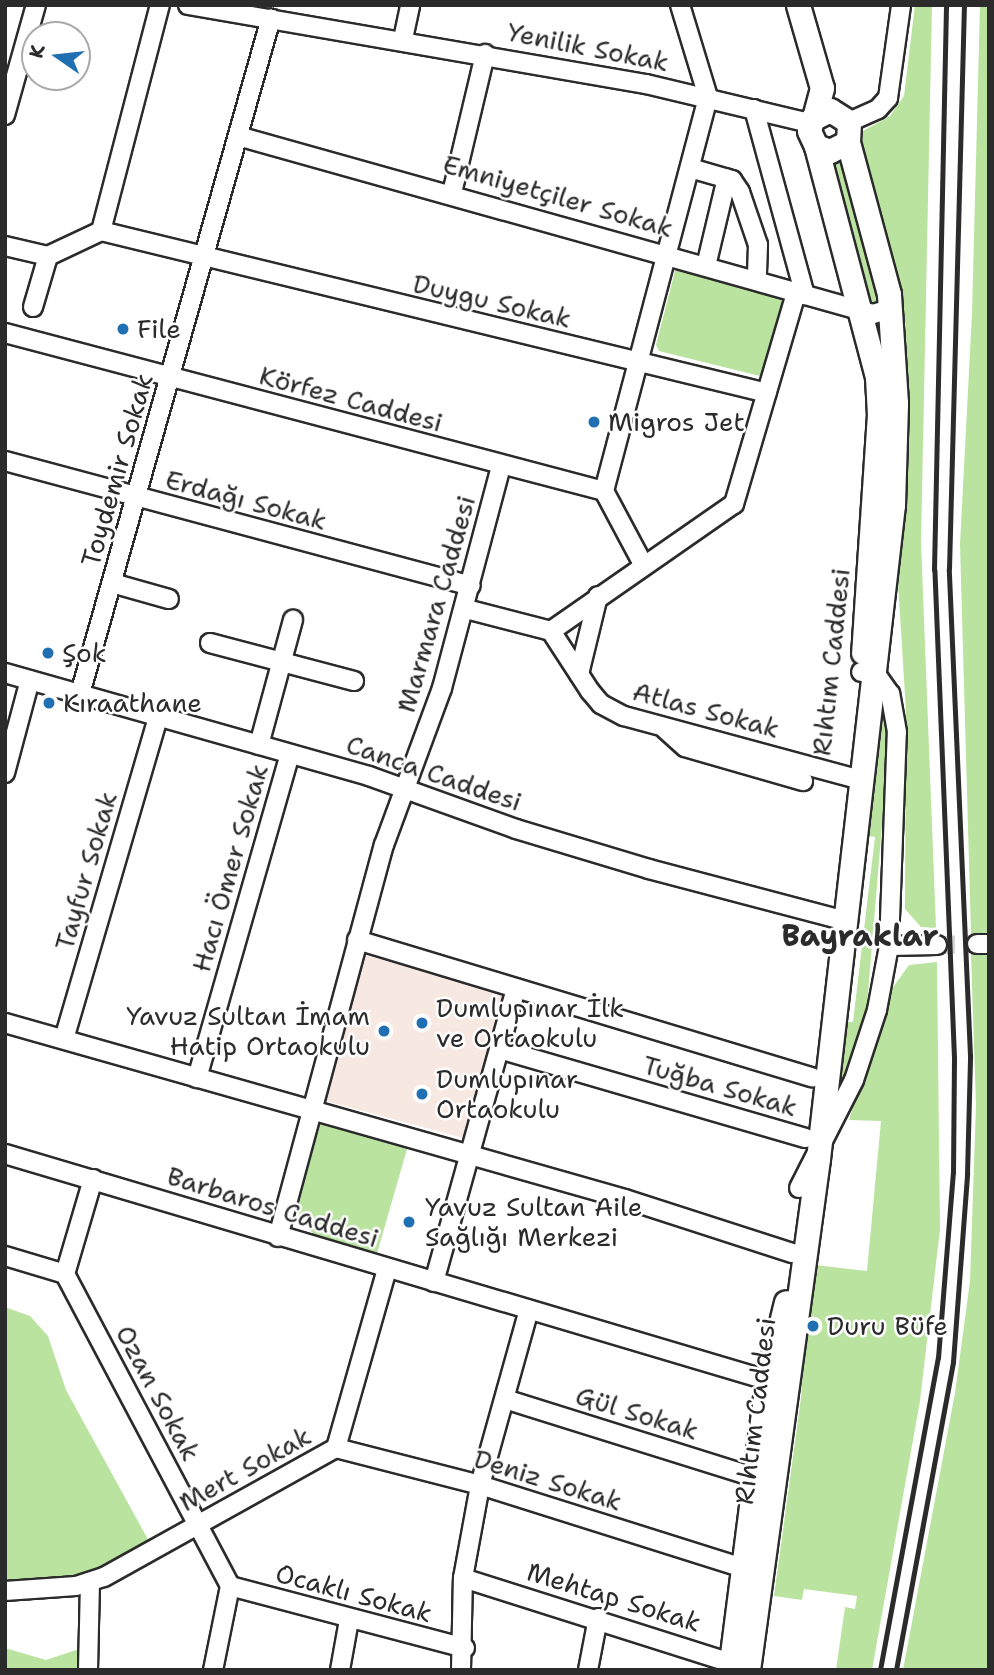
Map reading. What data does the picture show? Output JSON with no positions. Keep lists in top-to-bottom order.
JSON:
{
  "streets": {
    "main road": ["Rıhtım Caddesi"],
    "street": [
      "Yenilik Sokak",
      "Emniyetçiler Sokak",
      "Duygu Sokak",
      "Körfez Caddesi",
      "Toydemir Sokak",
      "Erdağı Sokak",
      "Marmara Caddesi",
      "Atlas Sokak",
      "Canca Caddesi",
      "Hacı Ömer Sokak",
      "Tayfur Sokak",
      "Tuğba Sokak",
      "Barbaros Caddesi",
      "Ozan Sokak",
      "Gül Sokak",
      "Mert Sokak",
      "Deniz Sokak",
      "Ocaklı Sokak",
      "Mehtap Sokak"
    ]
  },
  "crossings": [
    ["Yenilik Sokak", "Toydemir Sokak"],
    ["Yenilik Sokak", "Rıhtım Caddesi"],
    ["Emniyetçiler Sokak", "Toydemir Sokak"],
    ["Emniyetçiler Sokak", "Rıhtım Caddesi"],
    ["Duygu Sokak", "Toydemir Sokak"],
    ["Körfez Caddesi", "Toydemir Sokak"],
    ["Körfez Caddesi", "Marmara Caddesi"],
    ["Toydemir Sokak", "Erdağı Sokak"],
    ["Toydemir Sokak", "Canca Caddesi"],
    ["Erdağı Sokak", "Marmara Caddesi"],
    ["Marmara Caddesi", "Canca Caddesi"],
    ["Marmara Caddesi", "Barbaros Caddesi"],
    ["Rıhtım Caddesi", "Atlas Sokak"],
    ["Rıhtım Caddesi", "Canca Caddesi"],
    ["Rıhtım Caddesi", "Tuğba Sokak"],
    ["Rıhtım Caddesi", "Barbaros Caddesi"],
    ["Rıhtım Caddesi", "Gül Sokak"],
    ["Rıhtım Caddesi", "Deniz Sokak"],
    ["Rıhtım Caddesi", "Mehtap Sokak"],
    ["Canca Caddesi", "Hacı Ömer Sokak"],
    ["Canca Caddesi", "Tayfur Sokak"],
    ["Barbaros Caddesi", "Mert Sokak"],
    ["Ozan Sokak", "Mert Sokak"],
    ["Ozan Sokak", "Ocaklı Sokak"],
    ["Mert Sokak", "Deniz Sokak"]
  ],
  "districts": ["Bayraklar"],
  "places": [
    "File",
    "Migros Jet",
    "Şok",
    "Kıraathane",
    "Dumlupınar İlk ve Ortaokulu",
    "Yavuz Sultan İmam Hatip Ortaokulu",
    "Dumlupınar Ortaokulu",
    "Yavuz Sultan Aile Sağlığı Merkezi",
    "Duru Büfe"
  ],
  "north": "left"
}
